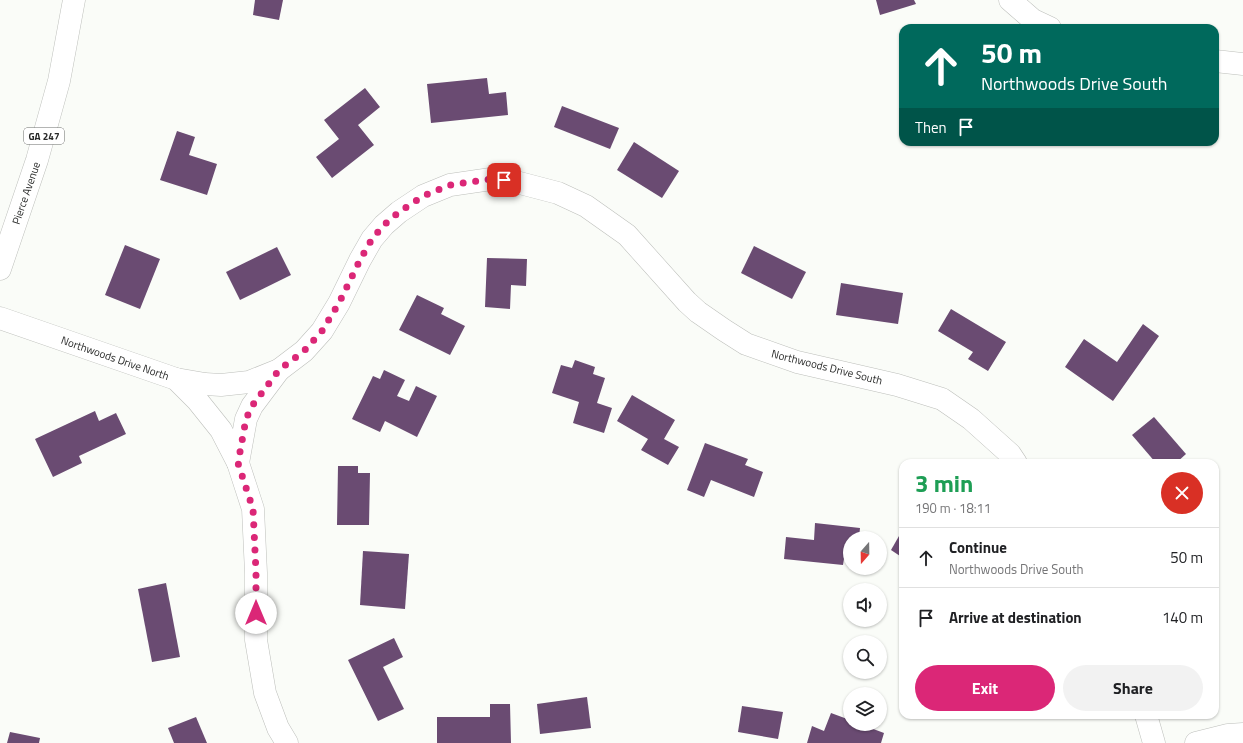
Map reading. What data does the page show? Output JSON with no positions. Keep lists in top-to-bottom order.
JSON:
{
  "streets": {
    "street": [
      "GA 247",
      "Pierce Avenue",
      "Northwoods Drive North",
      "Northwoods Drive South"
    ]
  },
  "crossings": [
    ["Northwoods Drive North", "Northwoods Drive South"]
  ],
  "north": "bottom",
  "page": {
    "turn": ["50 m", "Northwoods Drive South"],
    "then": "Then",
    "heading": ["3 min", "190 m · 18:11"],
    "list": [
      {
        "name": "Continue",
        "note": "Northwoods Drive South",
        "value": "50 m"
      },
      {
        "name": "Arrive at destination",
        "value": "140 m"
      }
    ],
    "buttons": ["Exit", "Share"]
  }
}
